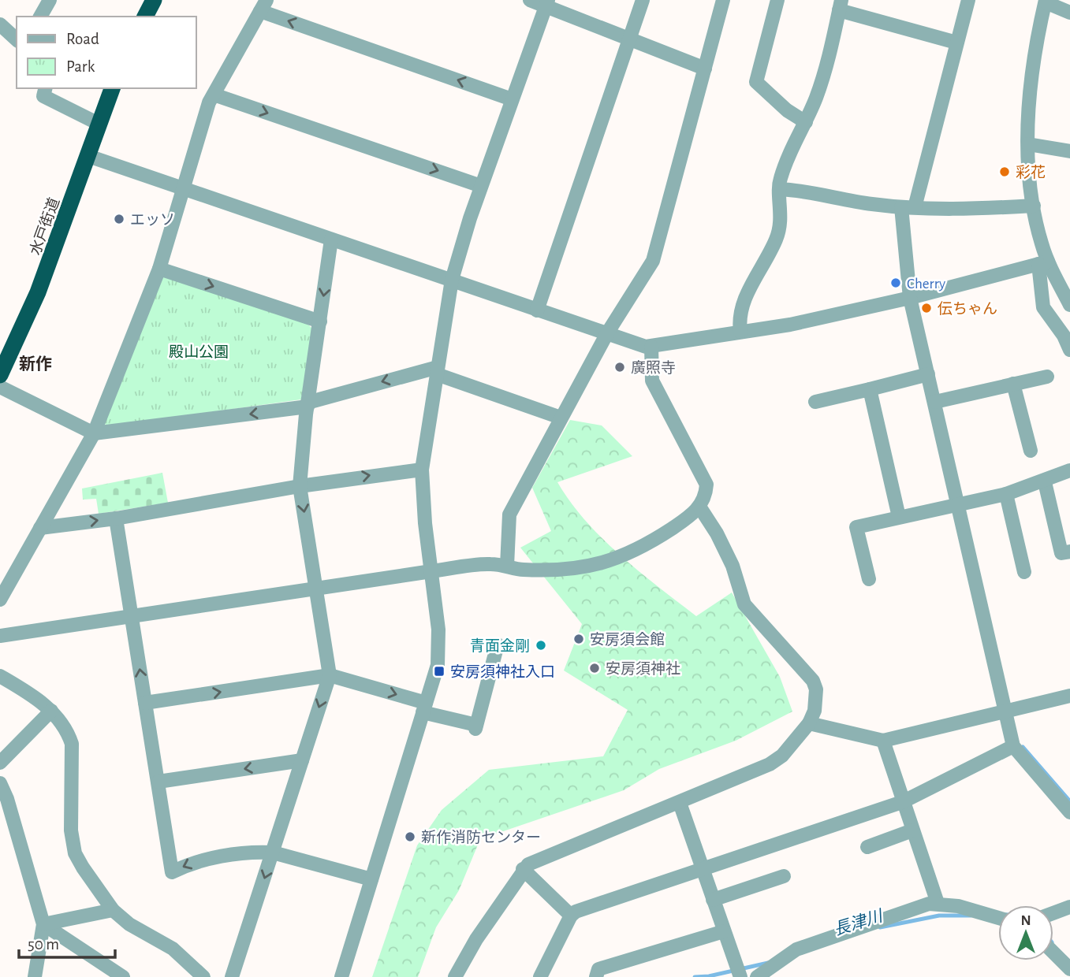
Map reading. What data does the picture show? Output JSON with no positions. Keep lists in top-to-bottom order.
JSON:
{
  "streets": {
    "highway": ["水戸街道"]
  },
  "districts": ["新作"],
  "water": ["長津川"],
  "parks": ["殿山公園"],
  "places": {
    "other": [
      "彩花",
      "エッソ",
      "Cherry",
      "伝ちゃん",
      "廣照寺",
      "安房須会館",
      "青面金剛",
      "安房須神社",
      "新作消防センター"
    ],
    "transit": ["安房須神社入口"]
  },
  "legend": ["Road", "Park"],
  "scale_bar": "50 m",
  "north": "top"
}
